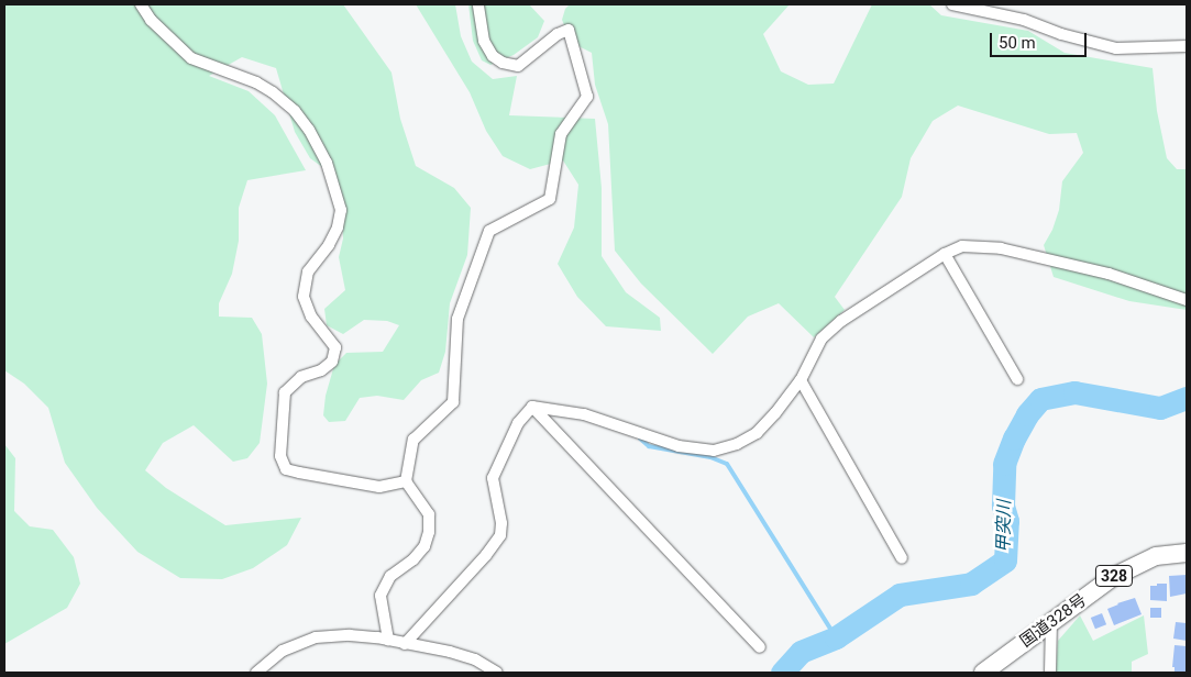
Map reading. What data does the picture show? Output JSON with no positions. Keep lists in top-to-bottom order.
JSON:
{
  "streets": {
    "highway": ["328", "国道328号"]
  },
  "water": ["甲突川"],
  "scale_bar": "50 m"
}
